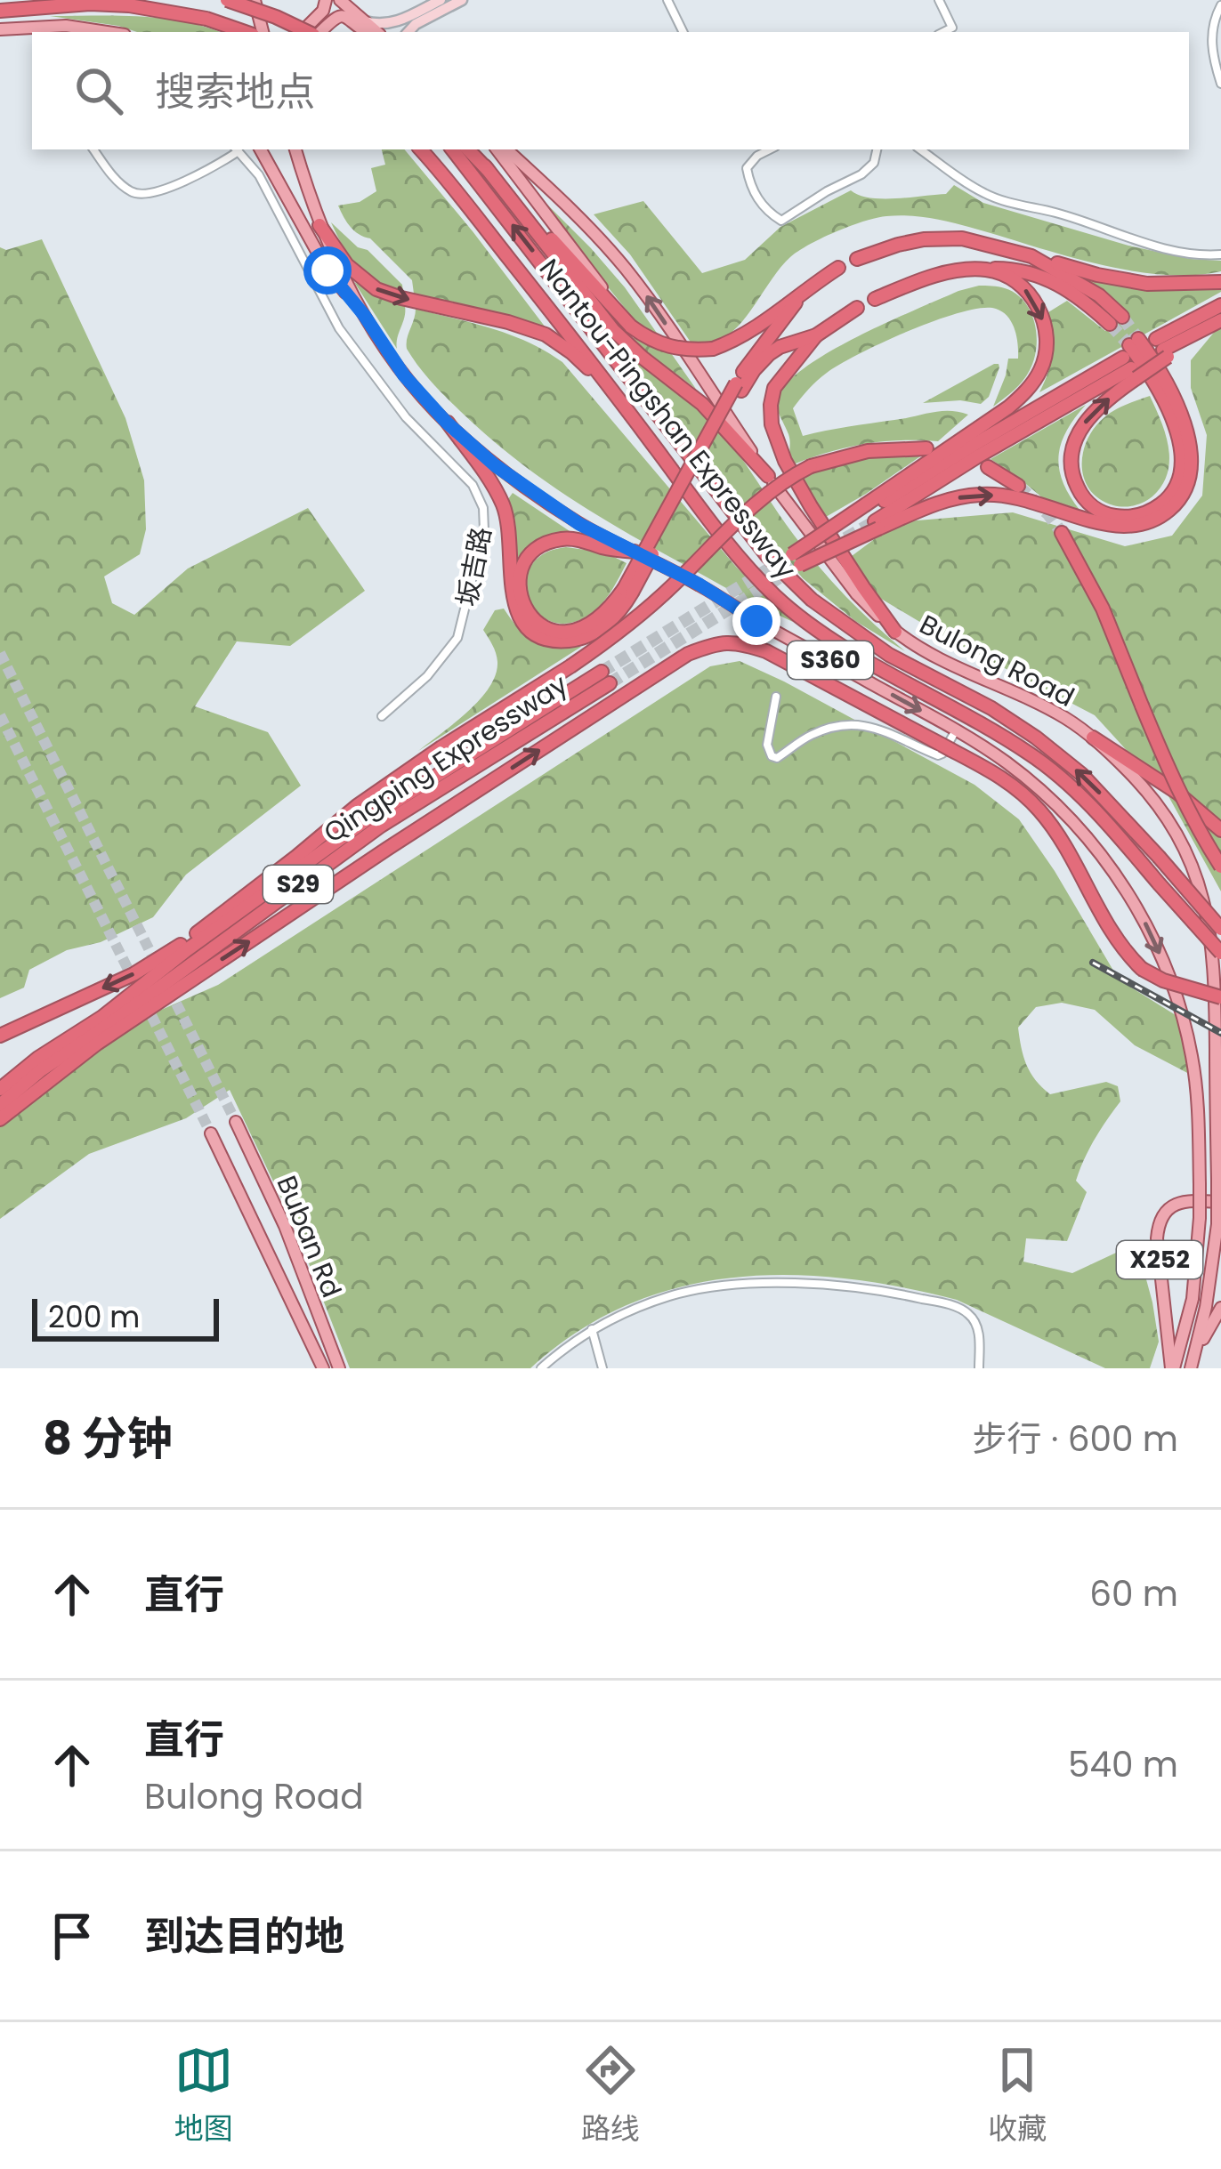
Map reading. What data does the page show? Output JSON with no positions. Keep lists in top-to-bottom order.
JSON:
{
  "streets": {
    "highway": ["Nantou-Pingshan Expressway", "Qingping Expressway", "S29"],
    "main road": [
      "S360",
      "Bulong Road",
      "Buban Rd",
      "X252"
    ],
    "street": ["坂吉路"]
  },
  "crossings": [
    ["Nantou-Pingshan Expressway", "Bulong Road"],
    ["S360", "Bulong Road"],
    ["S360", "X252"],
    ["Bulong Road", "X252"]
  ],
  "scale_bar": "200 m",
  "page": {
    "search": "搜索地点",
    "scale": "200 m",
    "heading": ["8 分钟", "步行 · 600 m"],
    "list": [
      ["直行", "60 m"],
      ["直行", "Bulong Road", "540 m"],
      "到达目的地"
    ],
    "nav": ["地图", "路线", "收藏"]
  }
}
